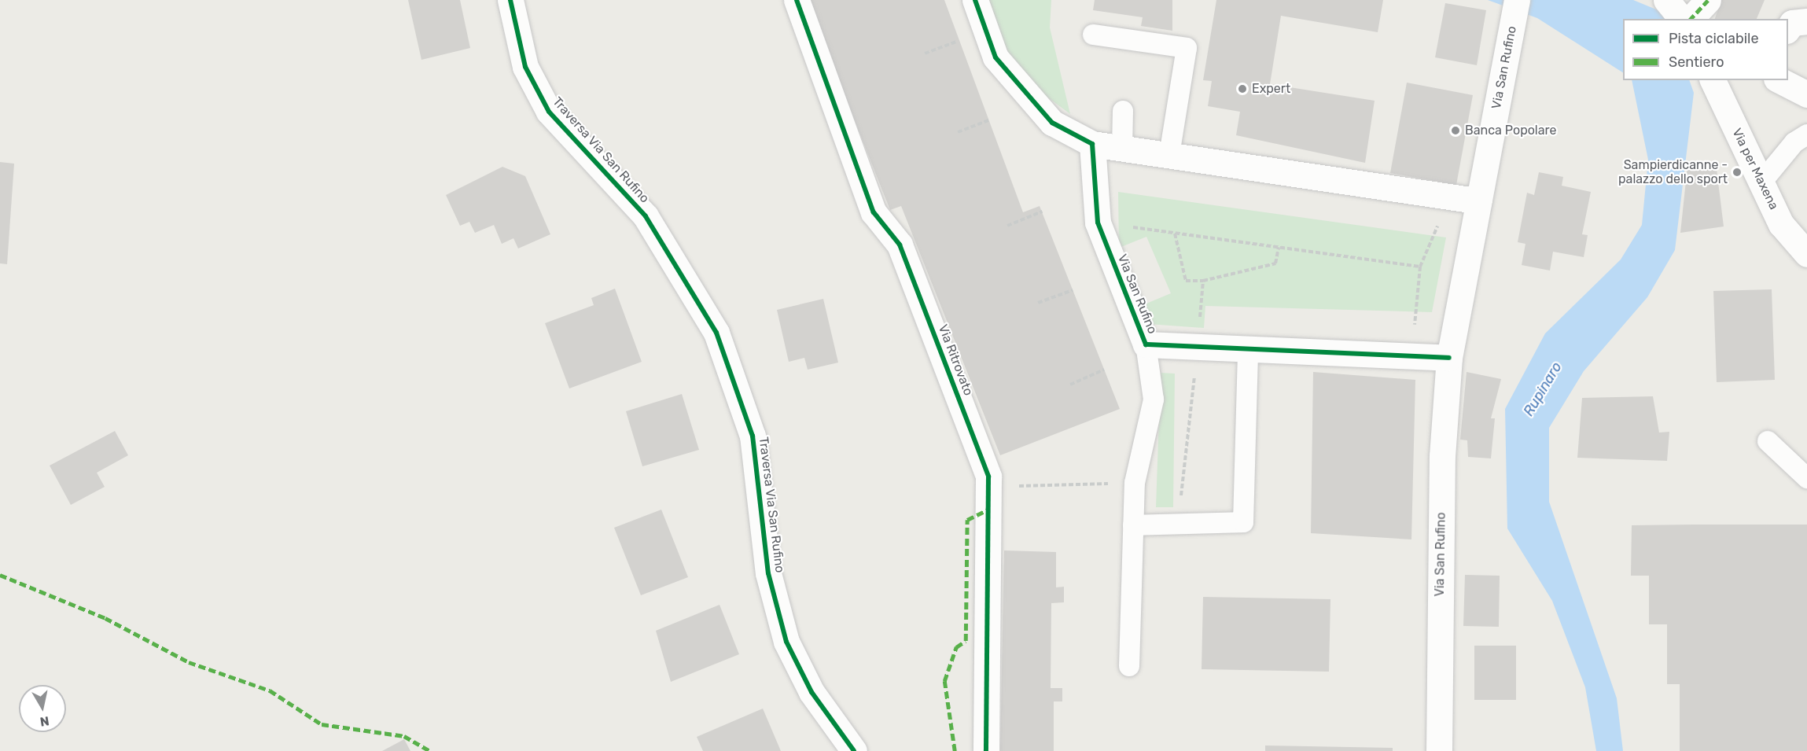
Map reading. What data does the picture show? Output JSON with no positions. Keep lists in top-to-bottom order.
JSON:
{
  "streets": {
    "street": [
      "Via San Rufino",
      "Traversa Via San Rufino",
      "Via per Maxena",
      "Via Ritrovato"
    ]
  },
  "water": ["Rupinaro"],
  "places": ["Expert", "Banca Popolare", "Sampierdicanne - palazzo dello sport"],
  "legend": ["Pista ciclabile", "Sentiero"],
  "north": "bottom"
}
